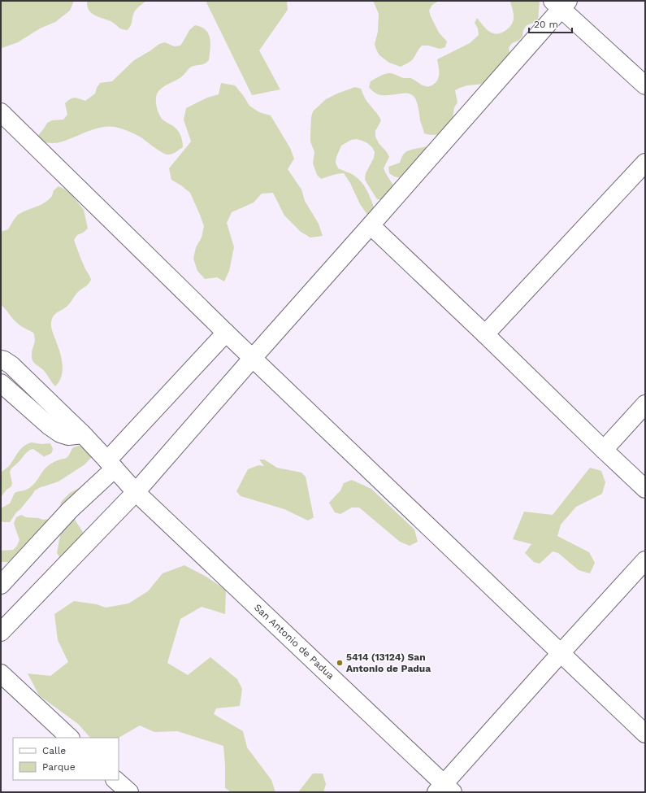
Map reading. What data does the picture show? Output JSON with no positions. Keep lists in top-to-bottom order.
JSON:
{
  "streets": {
    "street": ["San Antonio de Padua"]
  },
  "places": ["5414 (13124) San Antonio de Padua"],
  "legend": ["Calle", "Parque"],
  "scale_bar": "20 m"
}
